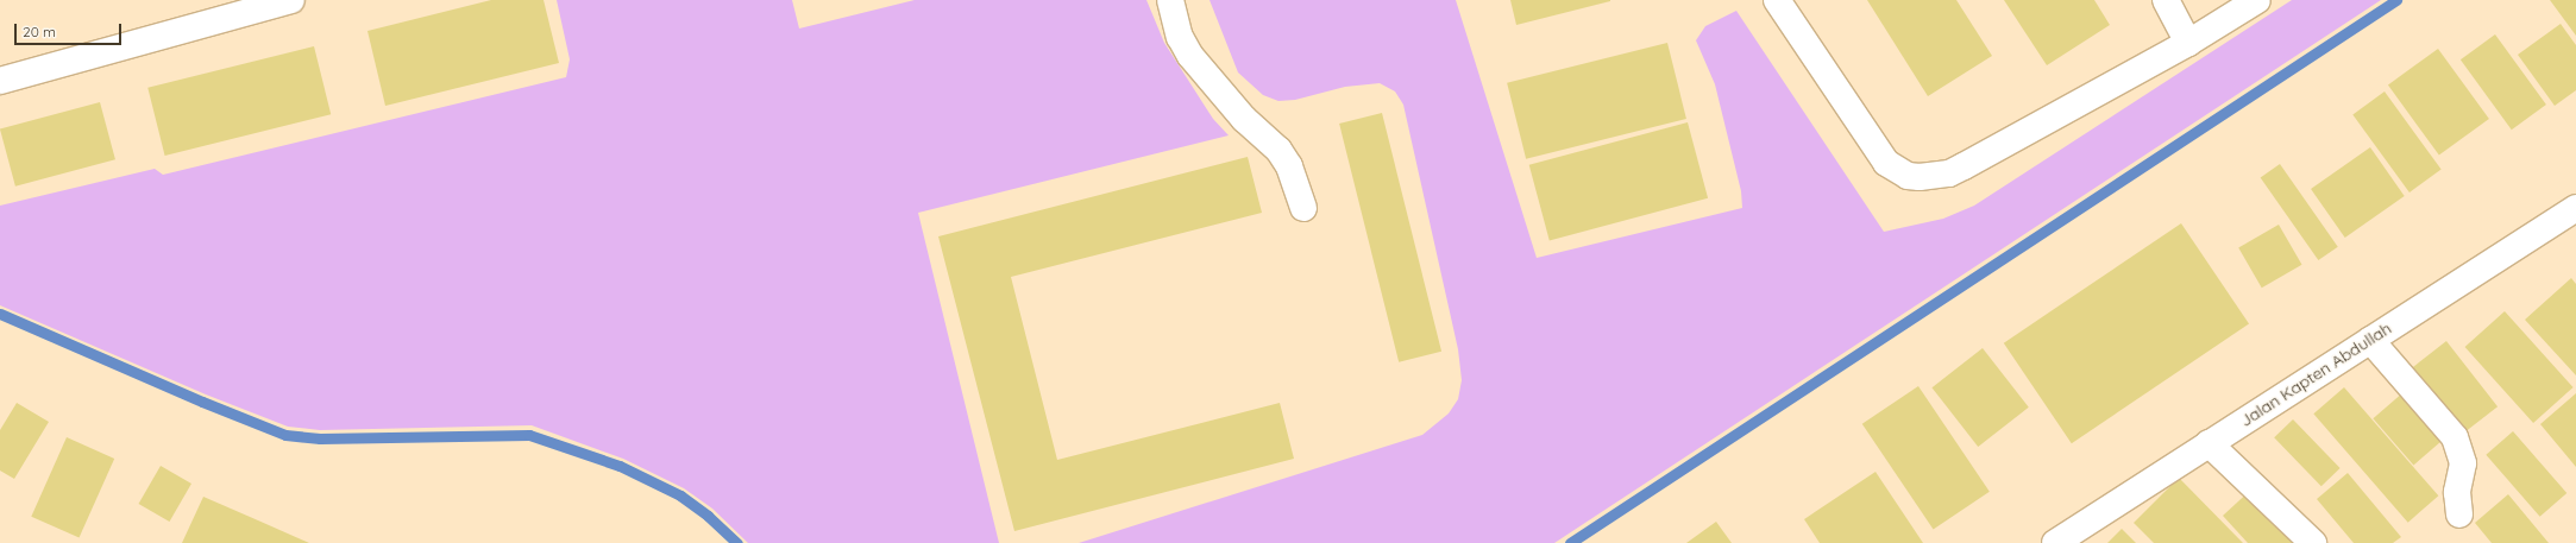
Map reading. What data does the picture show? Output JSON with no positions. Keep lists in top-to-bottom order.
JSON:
{
  "streets": {
    "street": ["Jalan Kapten Abdullah"]
  },
  "scale_bar": "20 m"
}
